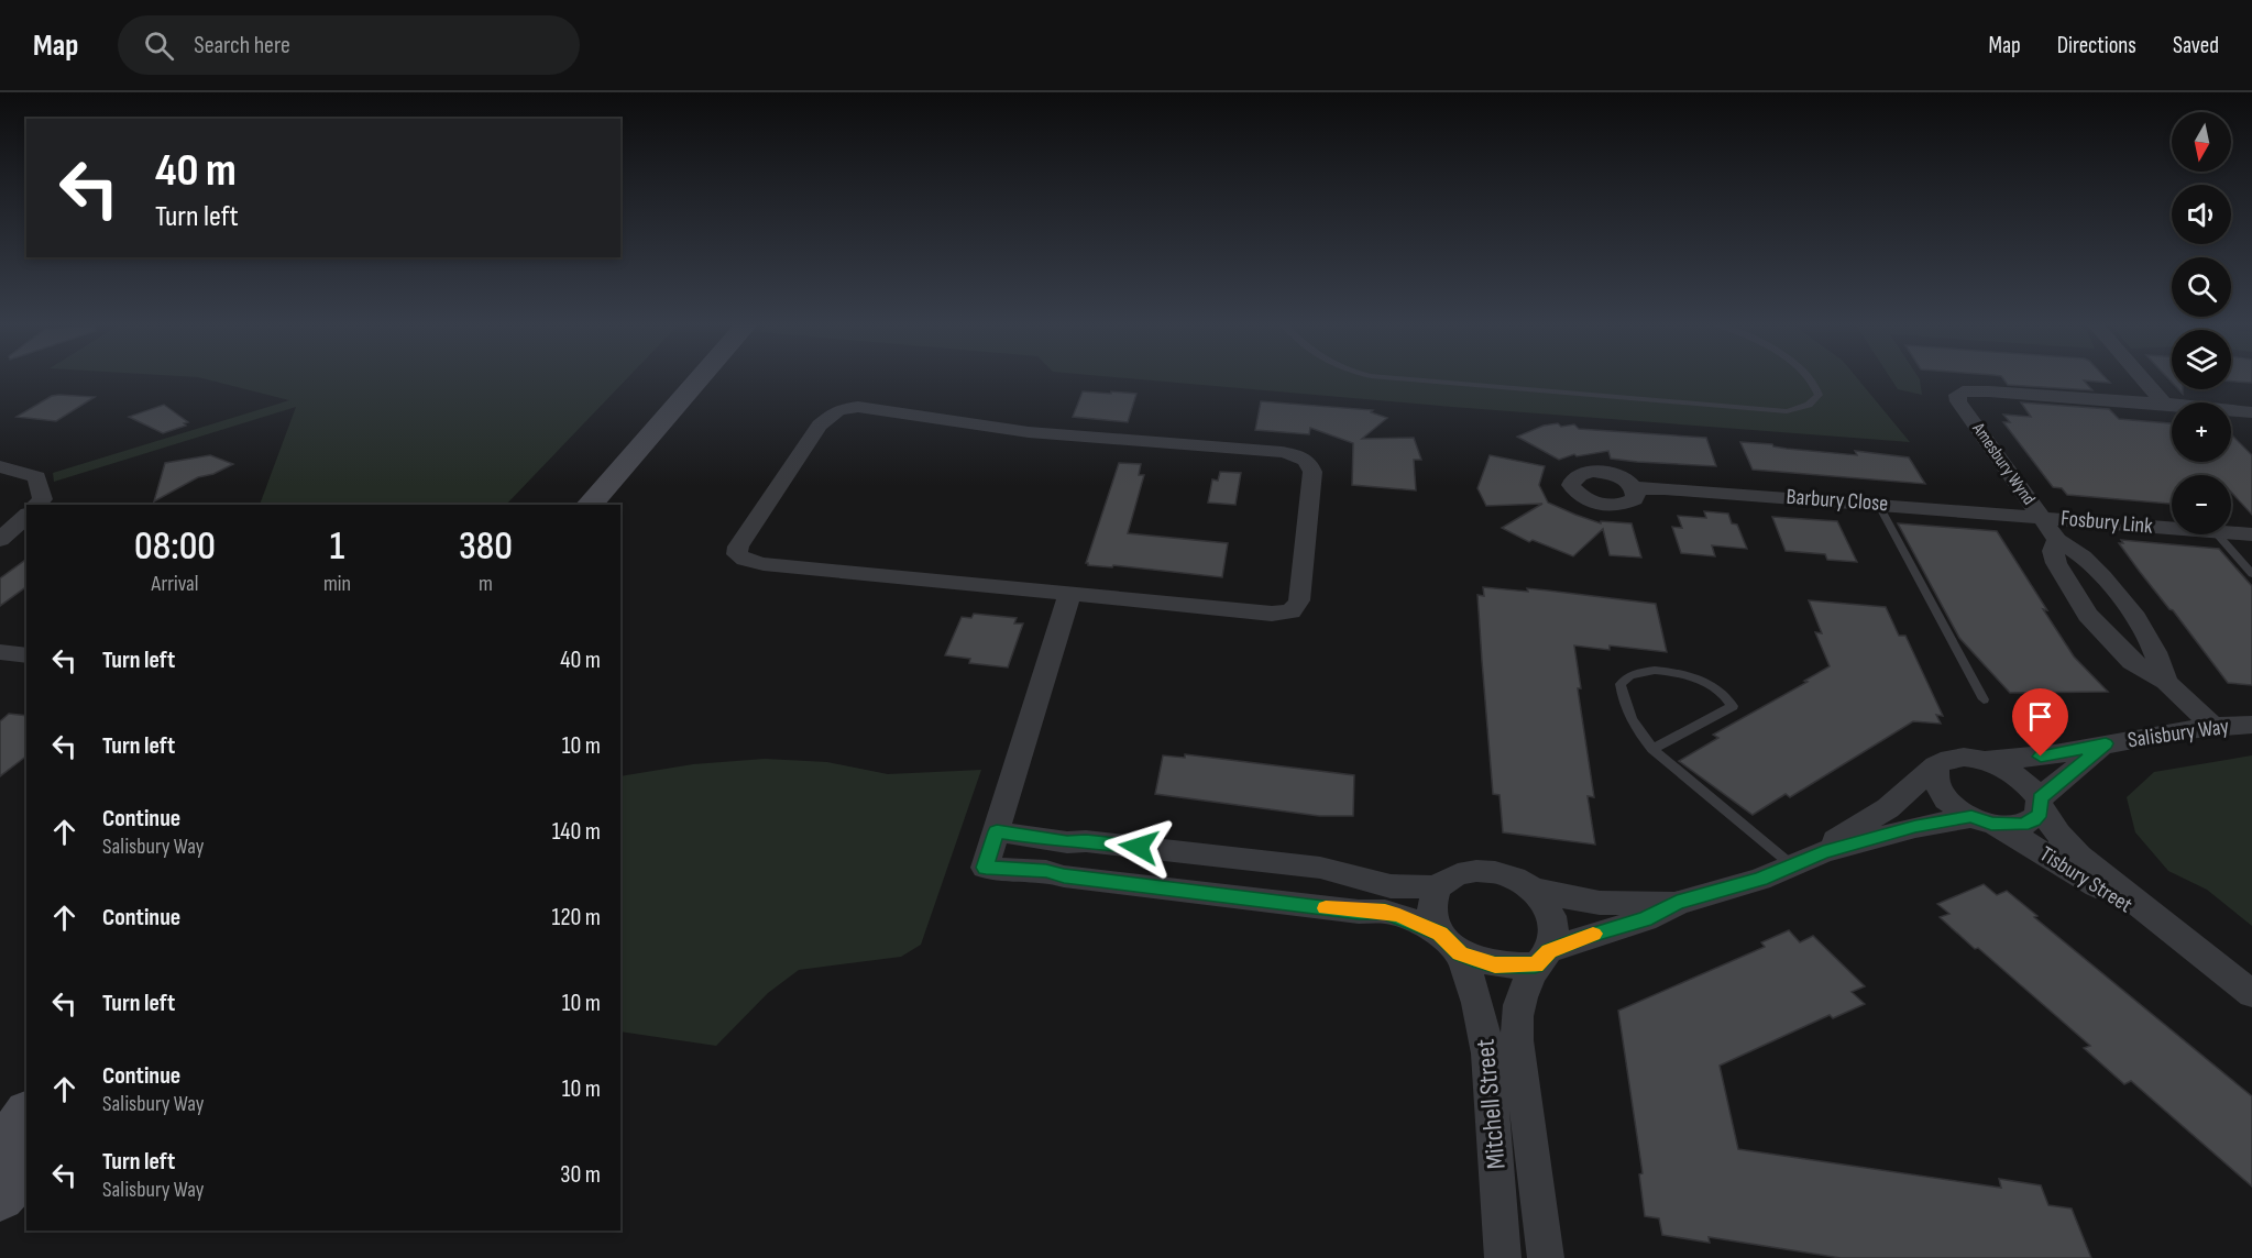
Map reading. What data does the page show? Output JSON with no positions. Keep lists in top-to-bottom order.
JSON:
{
  "streets": {
    "street": [
      "Amesbury Wynd",
      "Barbury Close",
      "Fosbury Link",
      "Salisbury Way",
      "Tisbury Street",
      "Mitchell Street"
    ]
  },
  "crossings": [
    ["Amesbury Wynd", "Barbury Close"],
    ["Amesbury Wynd", "Fosbury Link"],
    ["Amesbury Wynd", "Salisbury Way"],
    ["Barbury Close", "Fosbury Link"],
    ["Salisbury Way", "Tisbury Street"]
  ],
  "north": "bottom",
  "page": {
    "header": "Map",
    "search": "Search here",
    "nav": ["Map", "Directions", "Saved"],
    "map_buttons": ["+", "−"],
    "turn": ["40 m", "Turn left"],
    "eta": [
      "08:00",
      "Arrival",
      "1",
      "min",
      "380",
      "m"
    ],
    "list": [
      {
        "name": "Turn left",
        "value": "40 m"
      },
      {
        "name": "Turn left",
        "value": "10 m"
      },
      {
        "name": "Continue",
        "note": "Salisbury Way",
        "value": "140 m"
      },
      {
        "name": "Continue",
        "value": "120 m"
      },
      {
        "name": "Turn left",
        "value": "10 m"
      },
      {
        "name": "Continue",
        "note": "Salisbury Way",
        "value": "10 m"
      },
      {
        "name": "Turn left",
        "note": "Salisbury Way",
        "value": "30 m"
      }
    ]
  }
}
